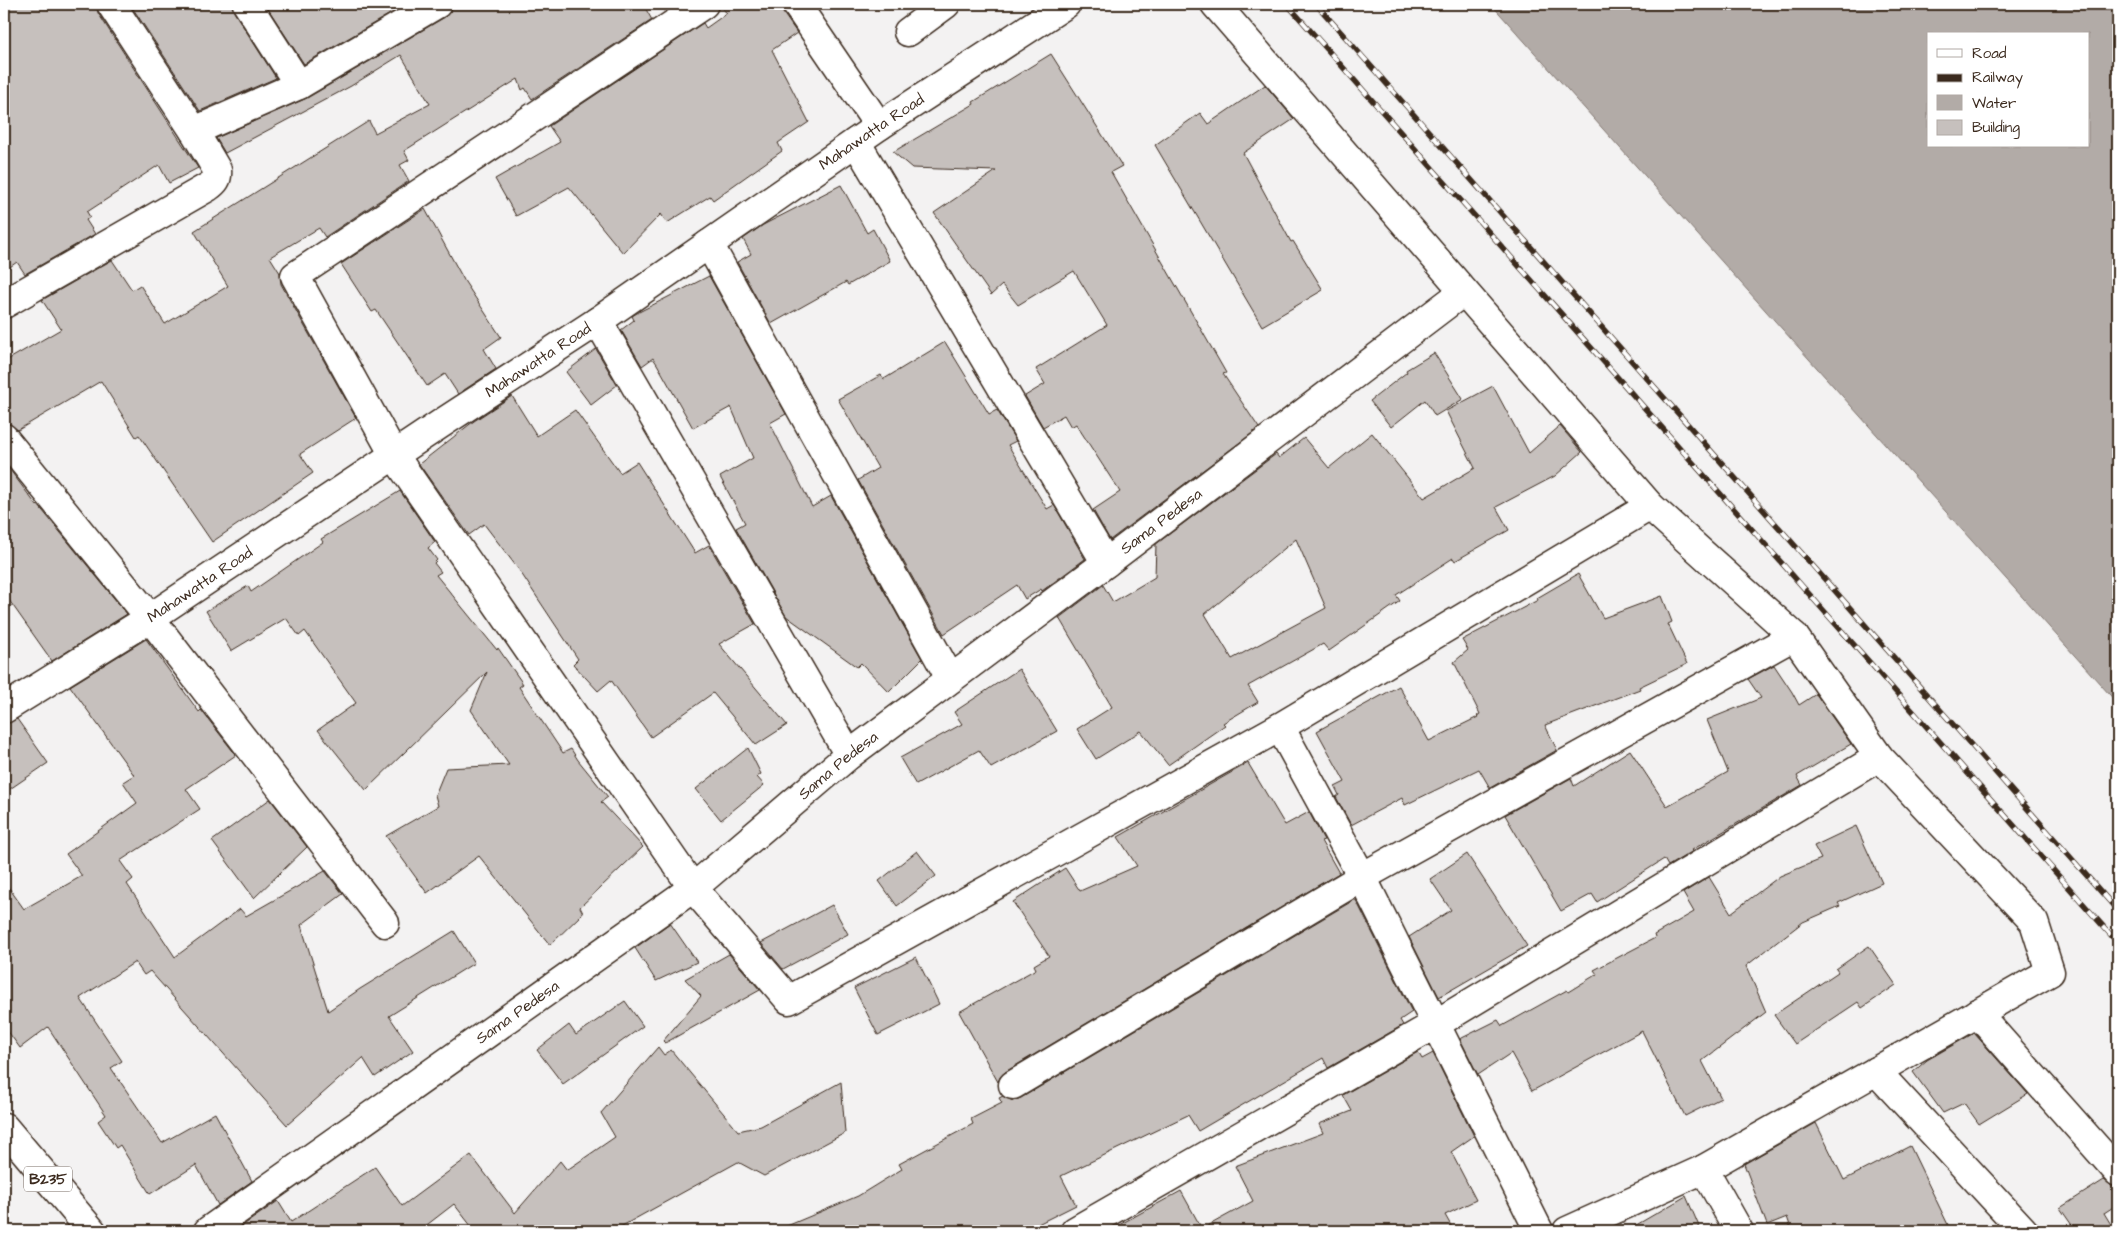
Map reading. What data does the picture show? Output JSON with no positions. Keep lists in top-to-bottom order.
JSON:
{
  "streets": {
    "street": ["Mahawatta Road", "Sama Pedesa", "B235"]
  },
  "legend": [
    "Road",
    "Railway",
    "Water",
    "Building"
  ]
}
